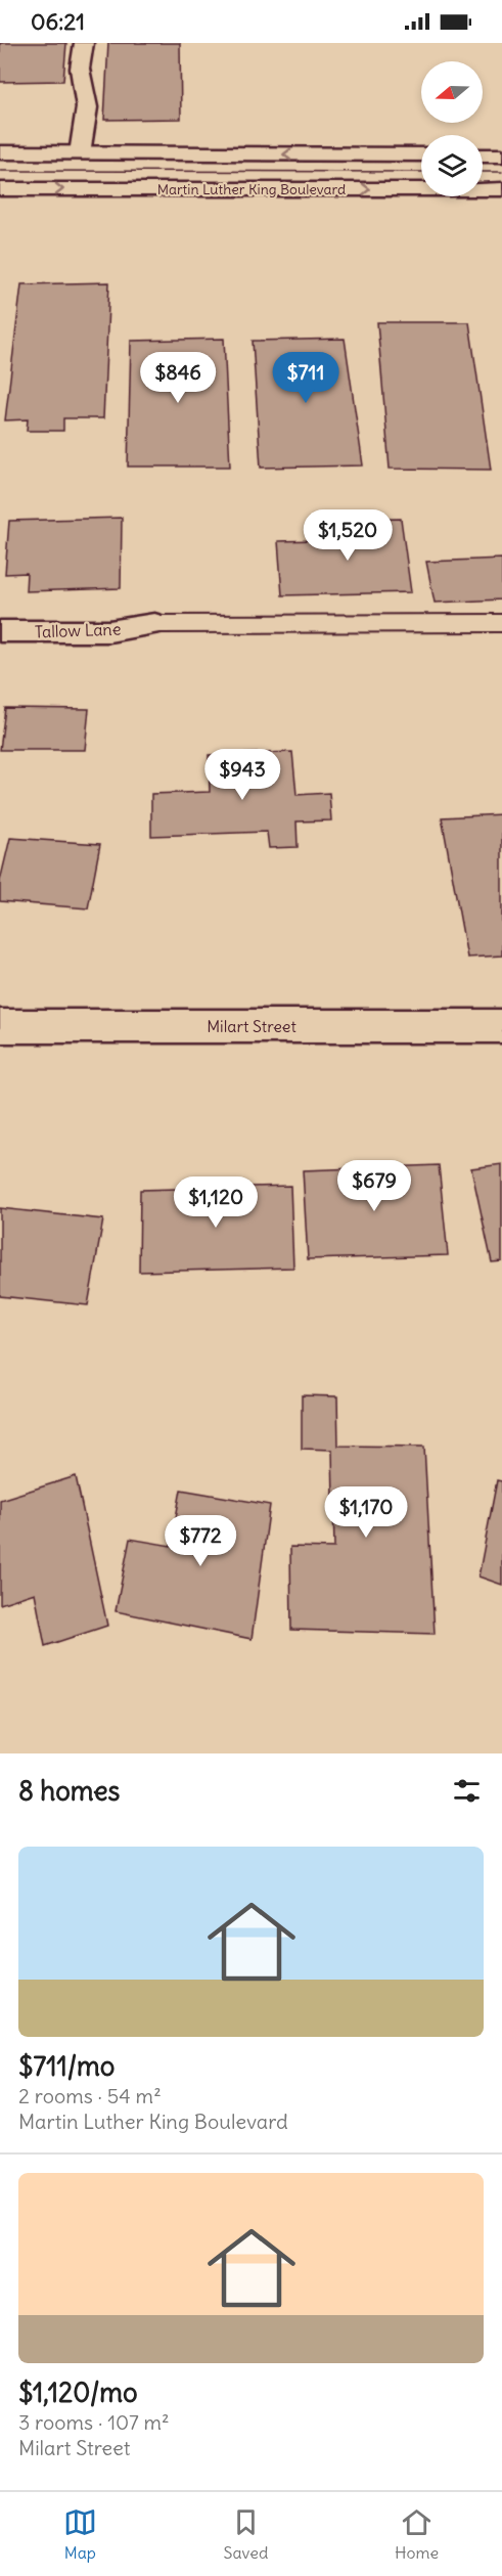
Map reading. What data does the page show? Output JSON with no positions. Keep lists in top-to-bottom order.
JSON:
{
  "streets": {
    "main road": ["Martin Luther King Boulevard", "Tallow Lane", "Milart Street"]
  },
  "north": "left",
  "page": {
    "status": "06:21",
    "price": [
      "$846",
      "$711",
      "$1,520",
      "$943",
      "$679",
      "$1,120",
      "$1,170",
      "$772"
    ],
    "heading": "8 homes",
    "list": [
      {
        "name": "$711/mo",
        "note": "2 rooms · 54 m² · Martin Luther King Boulevard"
      },
      {
        "name": "$1,120/mo",
        "note": "3 rooms · 107 m² · Milart Street"
      }
    ],
    "tabs": ["Map", "Saved", "Home"]
  }
}
